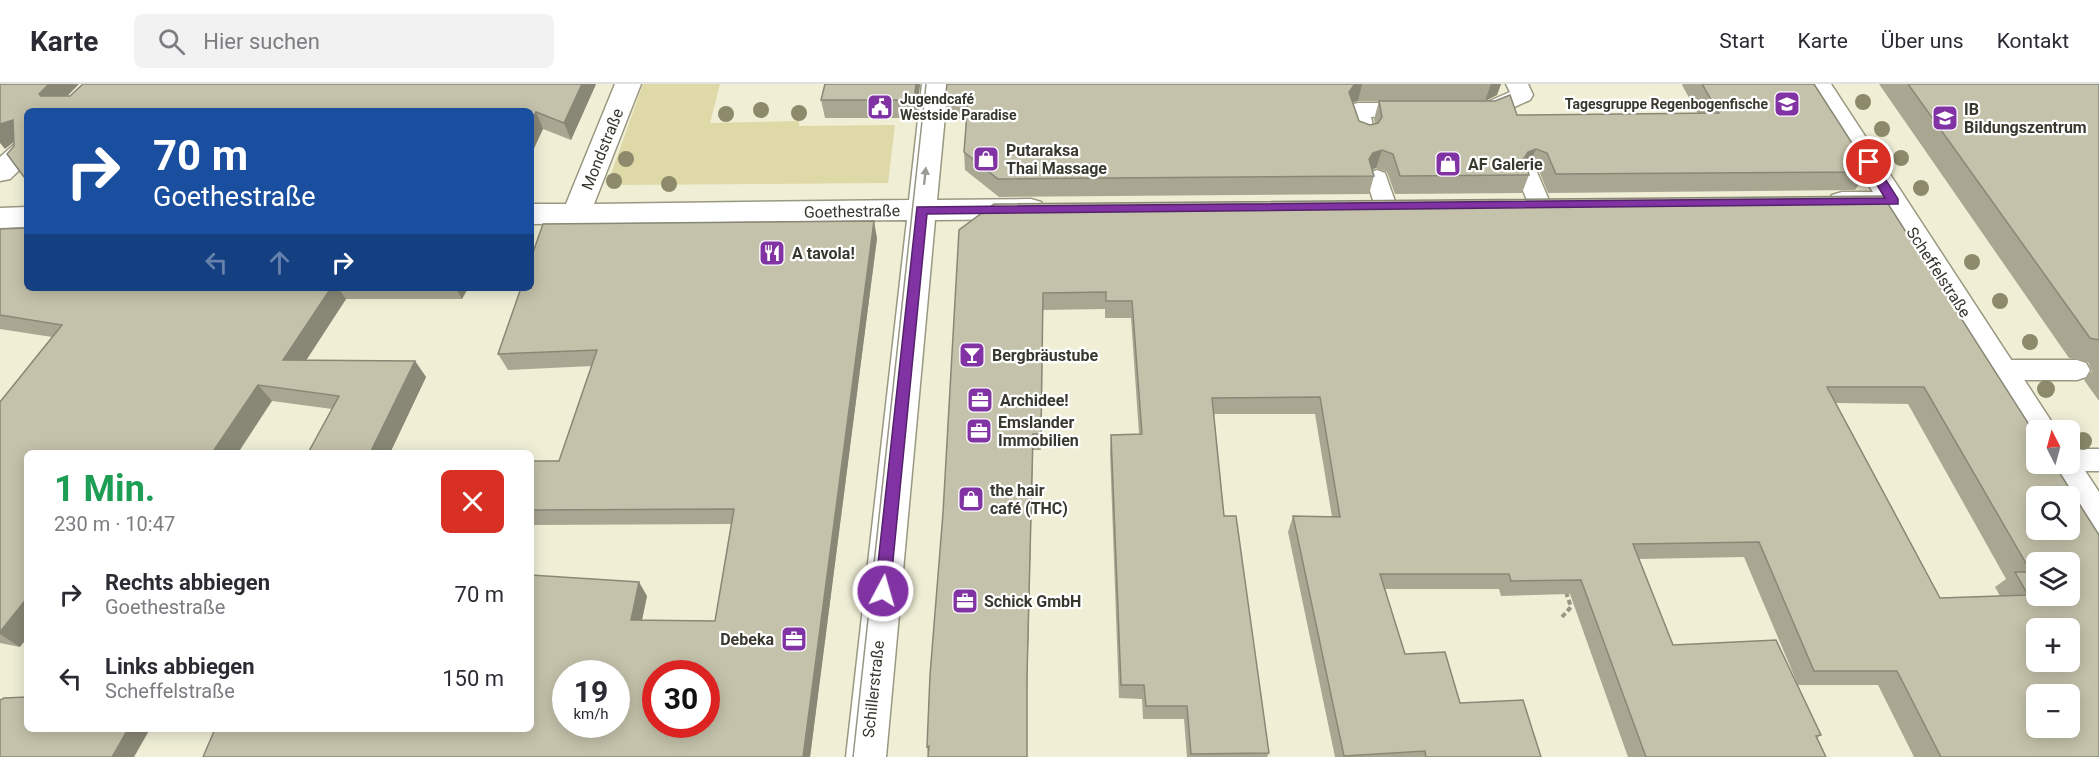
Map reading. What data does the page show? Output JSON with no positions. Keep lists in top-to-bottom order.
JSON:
{
  "streets": {
    "street": [
      "Mondstraße",
      "Goethestraße",
      "Scheffelstraße",
      "Schillerstraße"
    ]
  },
  "crossings": [
    ["Mondstraße", "Goethestraße"],
    ["Goethestraße", "Schillerstraße"]
  ],
  "places": {
    "school or university": ["Tagesgruppe Regenbogenfische", "IB Bildungszentrum"],
    "public building": ["Jugendcafé Westside Paradise"],
    "shop": ["Putaraksa Thai Massage", "AF Galerie", "the hair café (THC)"],
    "restaurant": ["A tavola!"],
    "bar": ["Bergbräustube"],
    "office": [
      "Archidee!",
      "Emslander Immobilien",
      "Schick GmbH",
      "Debeka"
    ]
  },
  "north": "top",
  "page": {
    "header": "Karte",
    "search": "Hier suchen",
    "nav": [
      "Start",
      "Karte",
      "Über uns",
      "Kontakt"
    ],
    "turn": ["70 m", "Goethestraße"],
    "map_buttons": ["+", "−"],
    "heading": ["1 Min.", "230 m · 10:47"],
    "list": [
      {
        "name": "Rechts abbiegen",
        "note": "Goethestraße",
        "value": "70 m"
      },
      {
        "name": "Links abbiegen",
        "note": "Scheffelstraße",
        "value": "150 m"
      }
    ],
    "speed": "19 km/h",
    "limit": "30"
  }
}
